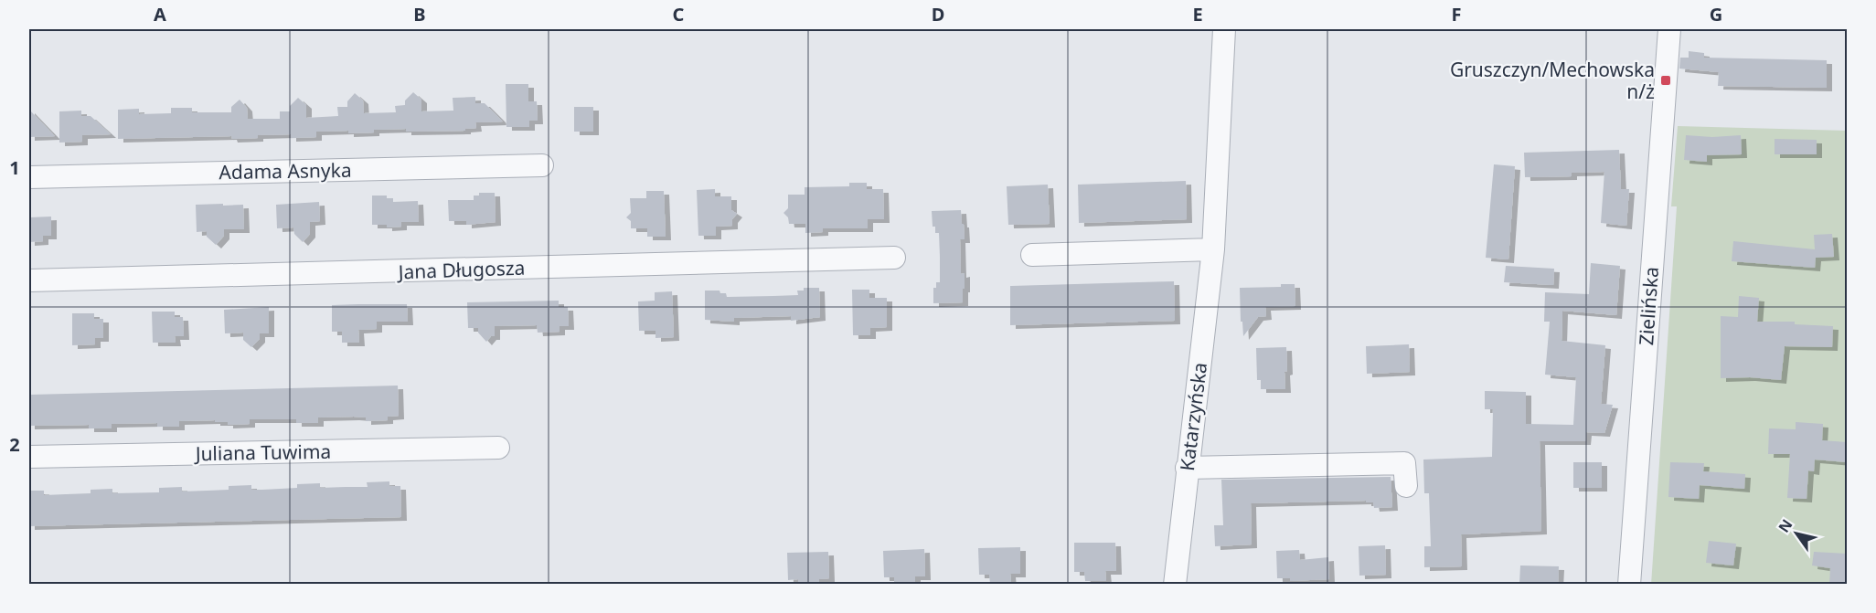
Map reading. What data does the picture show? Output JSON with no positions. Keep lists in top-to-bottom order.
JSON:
{
  "streets": {
    "street": [
      "Adama Asnyka",
      "Jana Długosza",
      "Zielińska",
      "Katarzyńska",
      "Juliana Tuwima"
    ]
  },
  "places": {
    "transit": ["Gruszczyn/Mechowska n/ż"]
  },
  "north": "top left",
  "grid": {
    "columns": [
      "A",
      "B",
      "C",
      "D",
      "E",
      "F",
      "G"
    ],
    "rows": ["1", "2"]
  }
}
